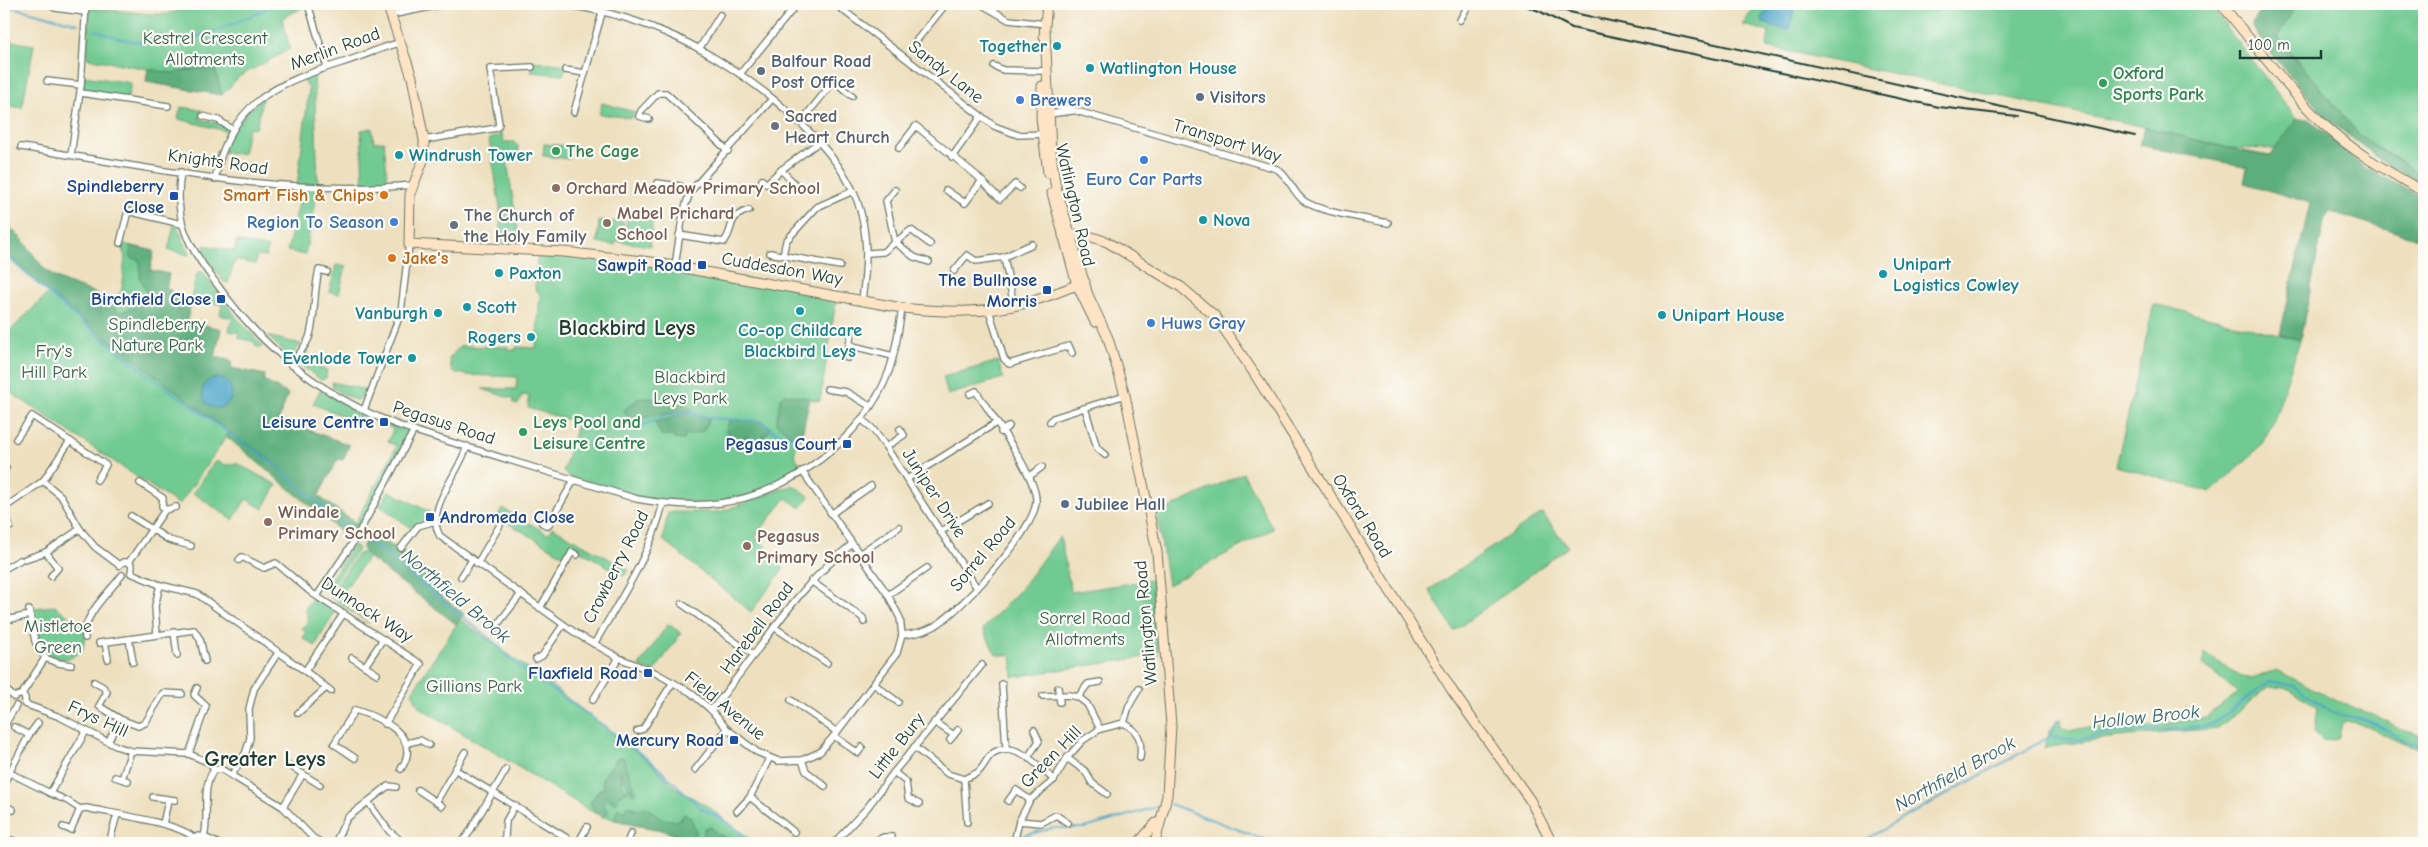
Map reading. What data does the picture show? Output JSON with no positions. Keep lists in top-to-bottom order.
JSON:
{
  "streets": {
    "street": [
      "Merlin Road",
      "Sandy Lane",
      "Transport Way",
      "Knights Road",
      "Watlington Road",
      "Cuddesdon Way",
      "Pegasus Road",
      "Juniper Drive",
      "Oxford Road",
      "Sorrel Road",
      "Crowberry Road",
      "Dunnock Way",
      "Harebell Road",
      "Field Avenue",
      "Frys Hill",
      "Little Bury",
      "Green Hill"
    ]
  },
  "crossings": [
    ["Merlin Road", "Knights Road"],
    ["Sandy Lane", "Watlington Road"],
    ["Transport Way", "Watlington Road"],
    ["Knights Road", "Pegasus Road"],
    ["Watlington Road", "Cuddesdon Way"],
    ["Watlington Road", "Oxford Road"],
    ["Cuddesdon Way", "Pegasus Road"],
    ["Pegasus Road", "Juniper Drive"],
    ["Pegasus Road", "Crowberry Road"],
    ["Juniper Drive", "Sorrel Road"],
    ["Sorrel Road", "Field Avenue"],
    ["Crowberry Road", "Field Avenue"],
    ["Harebell Road", "Field Avenue"]
  ],
  "districts": ["Blackbird Leys", "Greater Leys"],
  "water": ["Northfield Brook", "Hollow Brook"],
  "parks": [
    "Kestrel Crescent Allotments",
    "Spindleberry Nature Park",
    "Fry's Hill Park",
    "Blackbird Leys Park",
    "Sorrel Road Allotments",
    "Mistletoe Green",
    "Gillians Park"
  ],
  "places": {
    "other": [
      "Together",
      "Watlington House",
      "Balfour Road Post Office",
      "Oxford Sports Park",
      "Visitors",
      "Brewers",
      "Sacred Heart Church",
      "The Cage",
      "Windrush Tower",
      "Euro Car Parts",
      "Orchard Meadow Primary School",
      "Smart Fish & Chips",
      "Nova",
      "Region To Season",
      "Mabel Prichard School",
      "The Church of the Holy Family",
      "Jake's",
      "Paxton",
      "Unipart Logistics Cowley",
      "Scott",
      "Co-op Childcare Blackbird Leys",
      "Vanburgh",
      "Unipart House",
      "Huws Gray",
      "Rogers",
      "Evenlode Tower",
      "Leys Pool and Leisure Centre",
      "Jubilee Hall",
      "Windale Primary School",
      "Pegasus Primary School"
    ],
    "transit": [
      "Spindleberry Close",
      "Sawpit Road",
      "The Bullnose Morris",
      "Birchfield Close",
      "Leisure Centre",
      "Pegasus Court",
      "Andromeda Close",
      "Flaxfield Road",
      "Mercury Road"
    ]
  },
  "scale_bar": "100 m"
}
